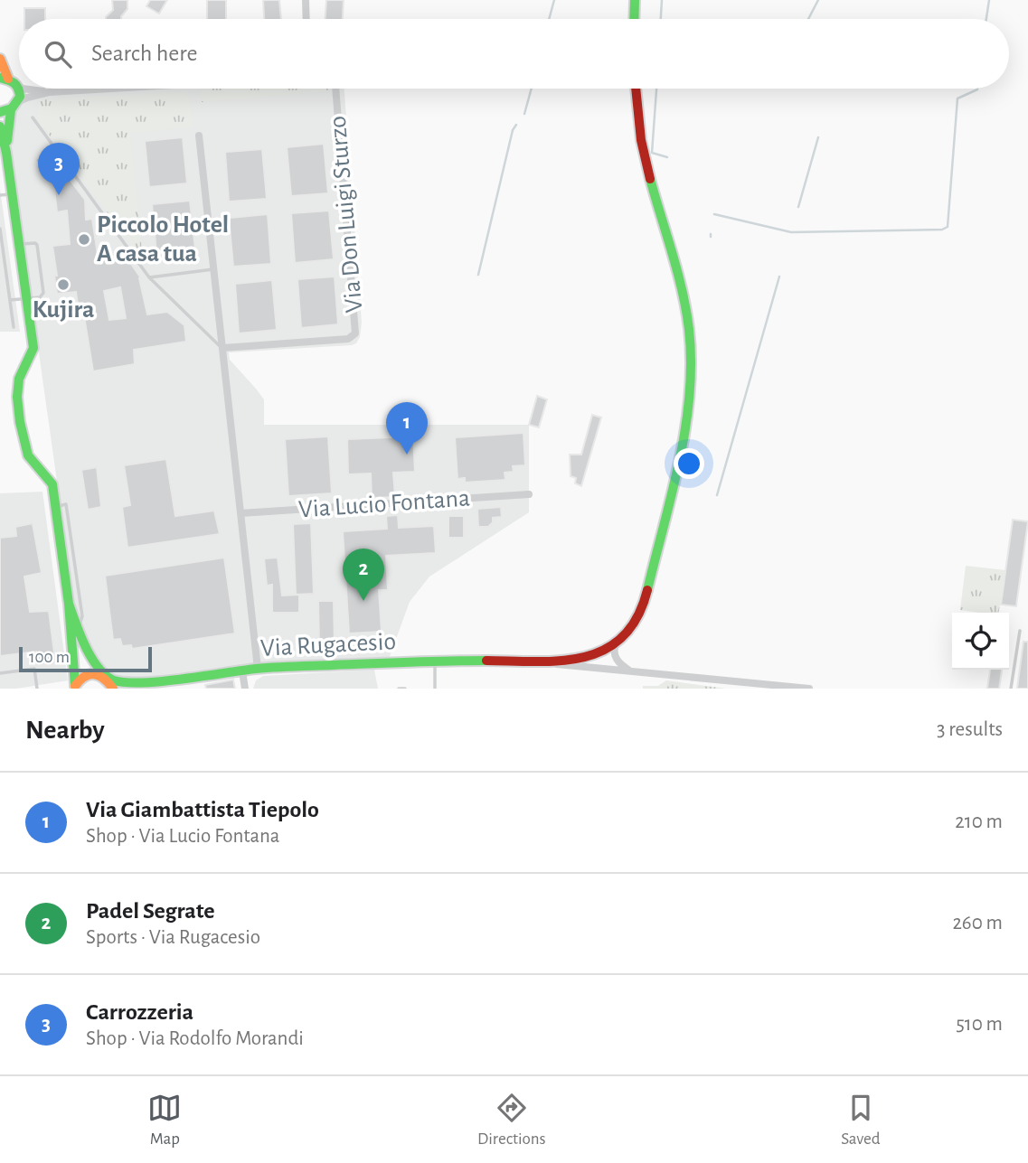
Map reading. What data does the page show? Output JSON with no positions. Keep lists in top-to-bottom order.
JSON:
{
  "streets": {
    "main road": ["Via Rugacesio"],
    "street": ["Via Don Luigi Sturzo", "Via Lucio Fontana"]
  },
  "places": ["Piccolo Hotel A casa tua", "Kujira"],
  "scale_bar": "100 m",
  "page": {
    "search": "Search here",
    "pins": ["3", "1", "2"],
    "scale": "100 m",
    "heading": ["Nearby", "3 results"],
    "list": [
      {
        "mark": "1",
        "name": "Via Giambattista Tiepolo",
        "note": "Shop · Via Lucio Fontana",
        "value": "210 m"
      },
      {
        "mark": "2",
        "name": "Padel Segrate",
        "note": "Sports · Via Rugacesio",
        "value": "260 m"
      },
      {
        "mark": "3",
        "name": "Carrozzeria",
        "note": "Shop · Via Rodolfo Morandi",
        "value": "510 m"
      }
    ],
    "nav": ["Map", "Directions", "Saved"]
  }
}
